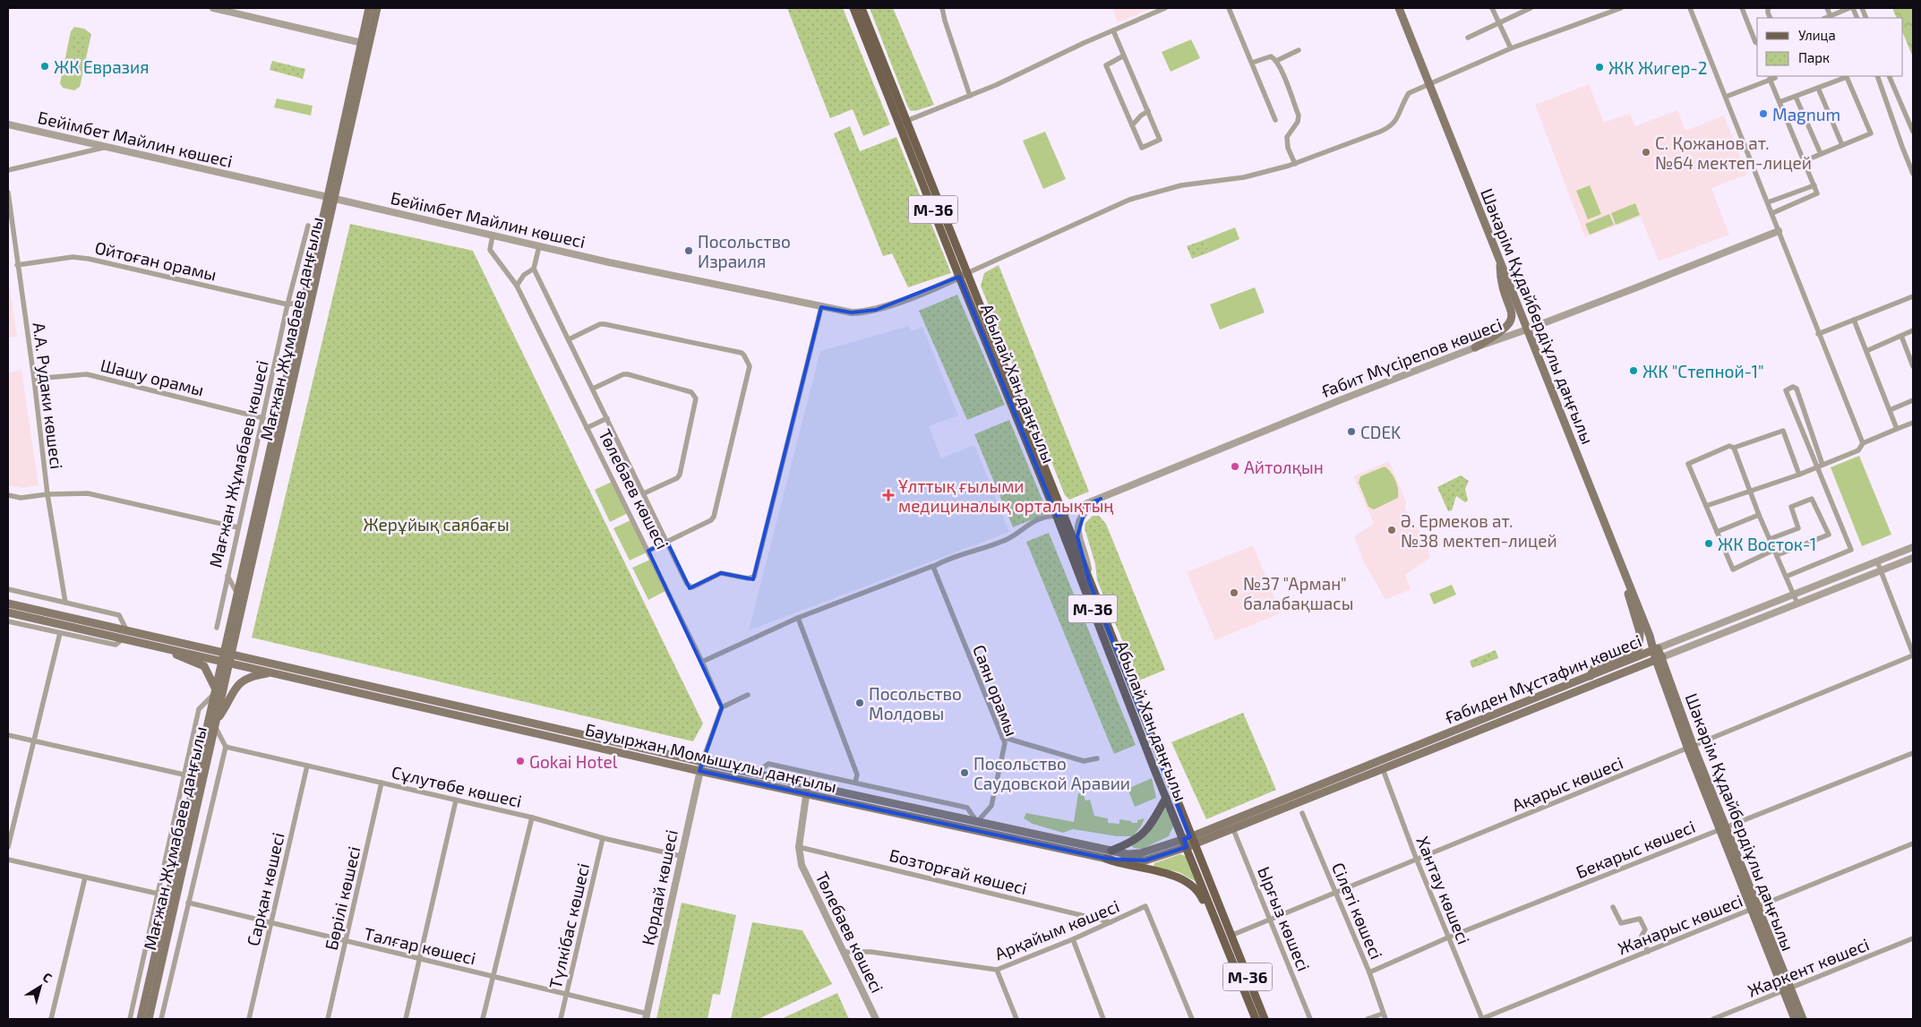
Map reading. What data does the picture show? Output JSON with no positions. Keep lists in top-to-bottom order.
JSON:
{
  "streets": {
    "main road": [
      "M-36",
      "Шәкәрім Құдайбердіұлы даңғылы",
      "Мағжан Жұмабаев даңғылы",
      "Абылай Хан даңғылы",
      "Ғабиден Мұстафин көшесі",
      "Бауыржан Момышұлы даңғылы"
    ],
    "street": [
      "Бейімбет Майлин көшесі",
      "Ойтоған орамы",
      "Ғабит Мүсірепов көшесі",
      "Шашу орамы",
      "А.А. Рудаки көшесі",
      "Мағжан Жұмабаев көшесі",
      "Төлебаев көшесі",
      "Саян орамы",
      "Ақарыс көшесі",
      "Сұлутөбе көшесі",
      "Бекарыс көшесі",
      "Бозторғай көшесі",
      "Қордай көшесі",
      "Сарқан көшесі",
      "Хантау көшесі",
      "Бөрілі көшесі",
      "Сілеті көшесі",
      "Ырғыз көшесі",
      "Жанарыс көшесі",
      "Түлкібас көшесі",
      "Арқайым көшесі",
      "Талғар көшесі",
      "Жаркент көшесі"
    ]
  },
  "crossings": [
    ["Бейімбет Майлин көшесі", "Мағжан Жұмабаев даңғылы"],
    ["Бейімбет Майлин көшесі", "Абылай Хан даңғылы"],
    ["Бейімбет Майлин көшесі", "Төлебаев көшесі"],
    ["Ойтоған орамы", "А.А. Рудаки көшесі"],
    ["Ойтоған орамы", "Мағжан Жұмабаев көшесі"],
    ["Шәкәрім Құдайбердіұлы даңғылы", "Ғабит Мүсірепов көшесі"],
    ["Шәкәрім Құдайбердіұлы даңғылы", "Ғабиден Мұстафин көшесі"],
    ["Шәкәрім Құдайбердіұлы даңғылы", "Ақарыс көшесі"],
    ["Шәкәрім Құдайбердіұлы даңғылы", "Бекарыс көшесі"],
    ["Шәкәрім Құдайбердіұлы даңғылы", "Жанарыс көшесі"],
    ["Шәкәрім Құдайбердіұлы даңғылы", "Жаркент көшесі"],
    ["Мағжан Жұмабаев даңғылы", "Бауыржан Момышұлы даңғылы"],
    ["Ғабит Мүсірепов көшесі", "Абылай Хан даңғылы"],
    ["Шашу орамы", "А.А. Рудаки көшесі"],
    ["Шашу орамы", "Мағжан Жұмабаев көшесі"],
    ["Абылай Хан даңғылы", "Ғабиден Мұстафин көшесі"],
    ["Абылай Хан даңғылы", "Бауыржан Момышұлы даңғылы"],
    ["Абылай Хан даңғылы", "Ақарыс көшесі"],
    ["Төлебаев көшесі", "Бауыржан Момышұлы даңғылы"],
    ["Төлебаев көшесі", "Бозторғай көшесі"],
    ["Төлебаев көшесі", "Арқайым көшесі"],
    ["Ғабиден Мұстафин көшесі", "Бауыржан Момышұлы даңғылы"],
    ["Ғабиден Мұстафин көшесі", "Хантау көшесі"],
    ["Ғабиден Мұстафин көшесі", "Ырғыз көшесі"],
    ["Саян орамы", "Бауыржан Момышұлы даңғылы"],
    ["Бауыржан Момышұлы даңғылы", "Қордай көшесі"],
    ["Ақарыс көшесі", "Хантау көшесі"],
    ["Ақарыс көшесі", "Сілеті көшесі"],
    ["Ақарыс көшесі", "Ырғыз көшесі"],
    ["Сұлутөбе көшесі", "Қордай көшесі"],
    ["Сұлутөбе көшесі", "Сарқан көшесі"],
    ["Сұлутөбе көшесі", "Бөрілі көшесі"],
    ["Сұлутөбе көшесі", "Түлкібас көшесі"],
    ["Бекарыс көшесі", "Хантау көшесі"],
    ["Бекарыс көшесі", "Сілеті көшесі"],
    ["Бозторғай көшесі", "Арқайым көшесі"],
    ["Қордай көшесі", "Талғар көшесі"],
    ["Сарқан көшесі", "Талғар көшесі"],
    ["Хантау көшесі", "Жанарыс көшесі"],
    ["Бөрілі көшесі", "Талғар көшесі"],
    ["Түлкібас көшесі", "Талғар көшесі"]
  ],
  "parks": ["Жерұйық саябағы"],
  "places": {
    "other": [
      "ЖК Евразия",
      "ЖК Жигер-2",
      "Magnum",
      "С. Қожанов ат. №64 мектеп-лицей",
      "Посольство Израиля",
      "ЖК \"Степной-1\"",
      "CDEK",
      "Айтолқын",
      "Ә. Ермеков ат. №38 мектеп-лицей",
      "ЖК Восток-1",
      "№37 \"Арман\" балабақшасы",
      "Посольство Молдовы",
      "Gokai Hotel",
      "Посольство Саудовской Аравии"
    ],
    "health": ["Ұлттық ғылыми медициналық орталықтың"]
  },
  "legend": ["Улица", "Парк"],
  "north": "top right"
}
